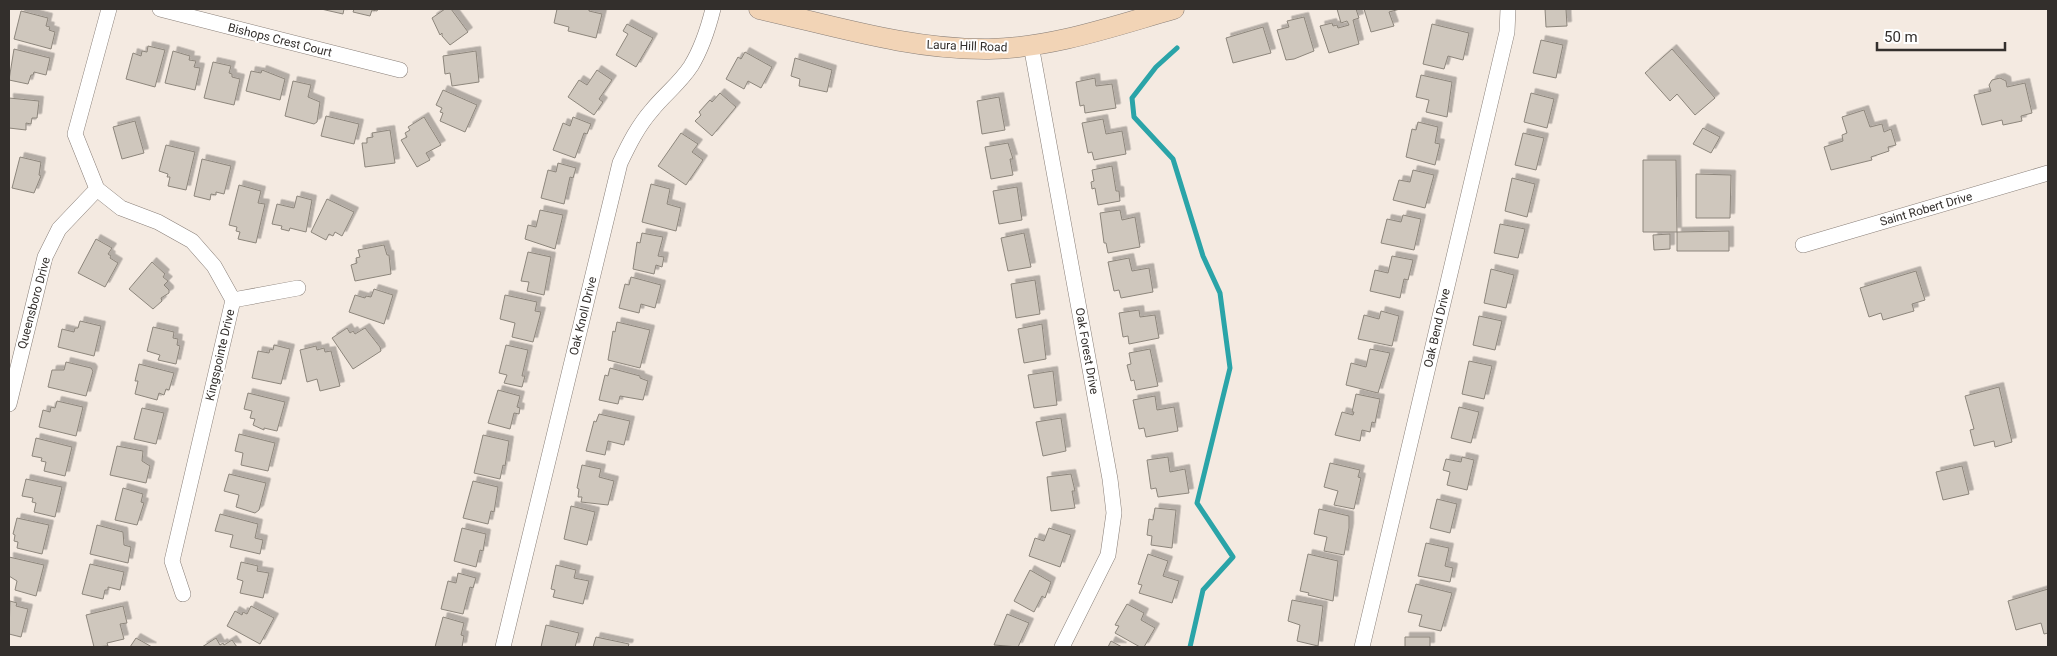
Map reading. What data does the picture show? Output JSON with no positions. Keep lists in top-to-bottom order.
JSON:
{
  "streets": {
    "main road": ["Laura Hill Road"],
    "street": [
      "Bishops Crest Court",
      "Saint Robert Drive",
      "Queensboro Drive",
      "Oak Knoll Drive",
      "Oak Bend Drive",
      "Oak Forest Drive",
      "Kingspointe Drive"
    ]
  },
  "crossings": [
    ["Laura Hill Road", "Oak Forest Drive"],
    ["Queensboro Drive", "Kingspointe Drive"]
  ],
  "scale_bar": "50 m"
}
